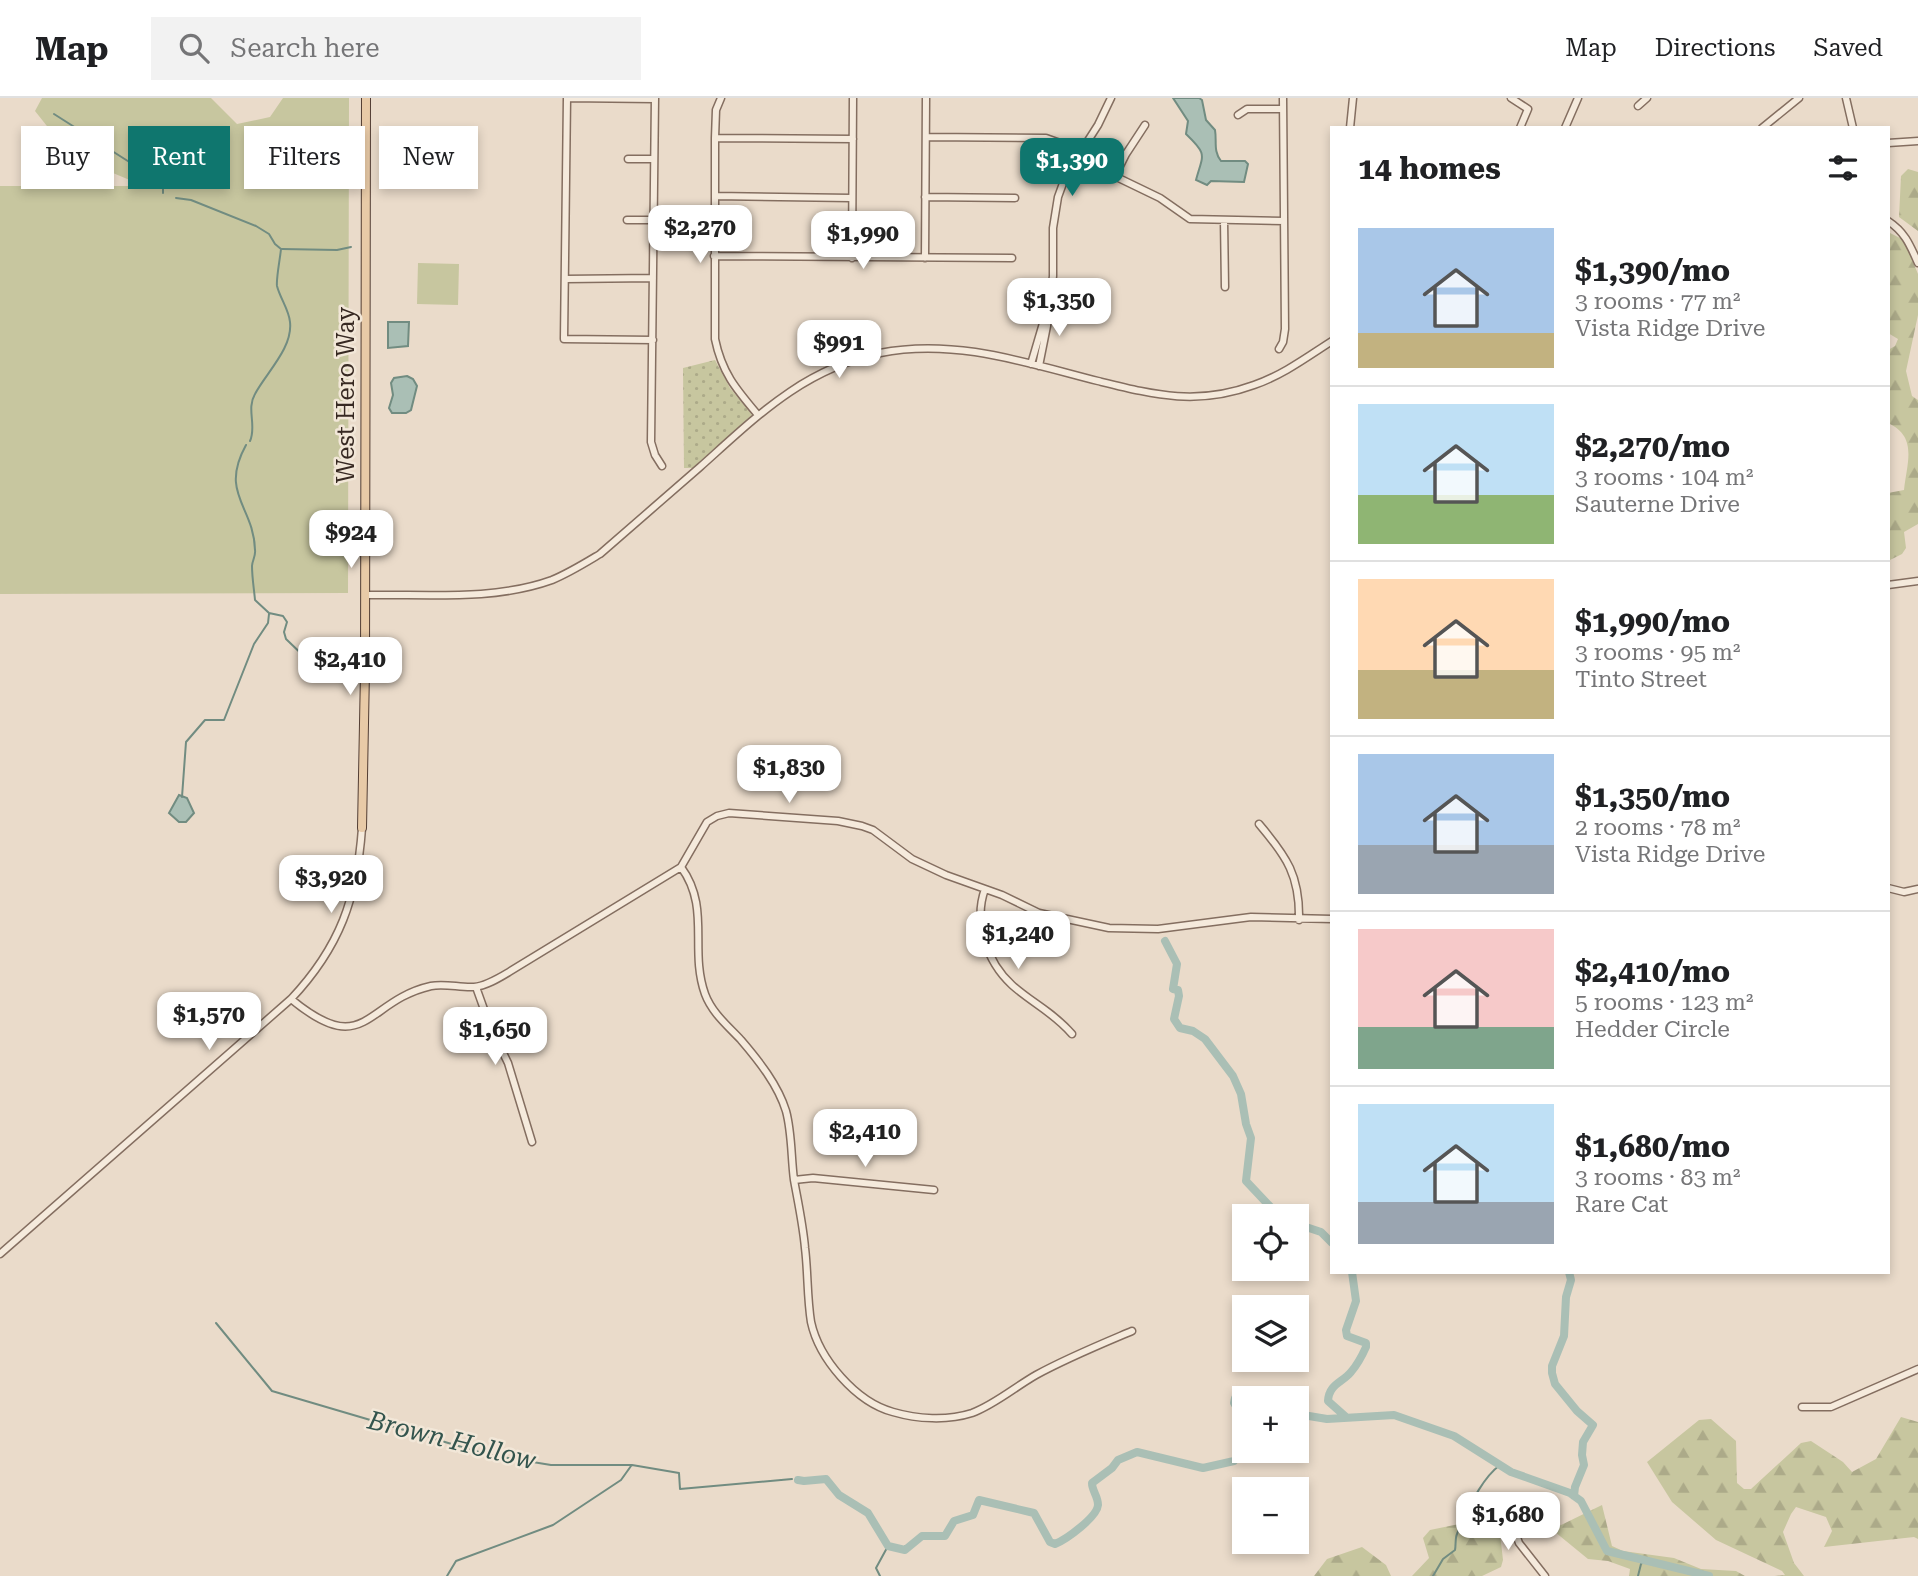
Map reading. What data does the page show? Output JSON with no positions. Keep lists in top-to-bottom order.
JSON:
{
  "streets": {
    "main road": ["West Hero Way"]
  },
  "water": ["Brown Hollow"],
  "page": {
    "header": "Map",
    "search": "Search here",
    "nav": ["Map", "Directions", "Saved"],
    "chip": [
      "Buy",
      "Rent",
      "Filters",
      "New"
    ],
    "heading": "14 homes",
    "price": [
      "$1,390",
      "$2,270",
      "$1,990",
      "$1,350",
      "$991",
      "$924",
      "$2,410",
      "$1,830",
      "$3,920",
      "$1,240",
      "$1,570",
      "$1,650",
      "$2,410",
      "$1,680"
    ],
    "list": [
      {
        "name": "$1,390/mo",
        "note": "3 rooms · 77 m² · Vista Ridge Drive"
      },
      {
        "name": "$2,270/mo",
        "note": "3 rooms · 104 m² · Sauterne Drive"
      },
      {
        "name": "$1,990/mo",
        "note": "3 rooms · 95 m² · Tinto Street"
      },
      {
        "name": "$1,350/mo",
        "note": "2 rooms · 78 m² · Vista Ridge Drive"
      },
      {
        "name": "$2,410/mo",
        "note": "5 rooms · 123 m² · Hedder Circle"
      },
      {
        "name": "$1,680/mo",
        "note": "3 rooms · 83 m² · Rare Cat"
      }
    ],
    "map_buttons": ["+", "−"]
  }
}
